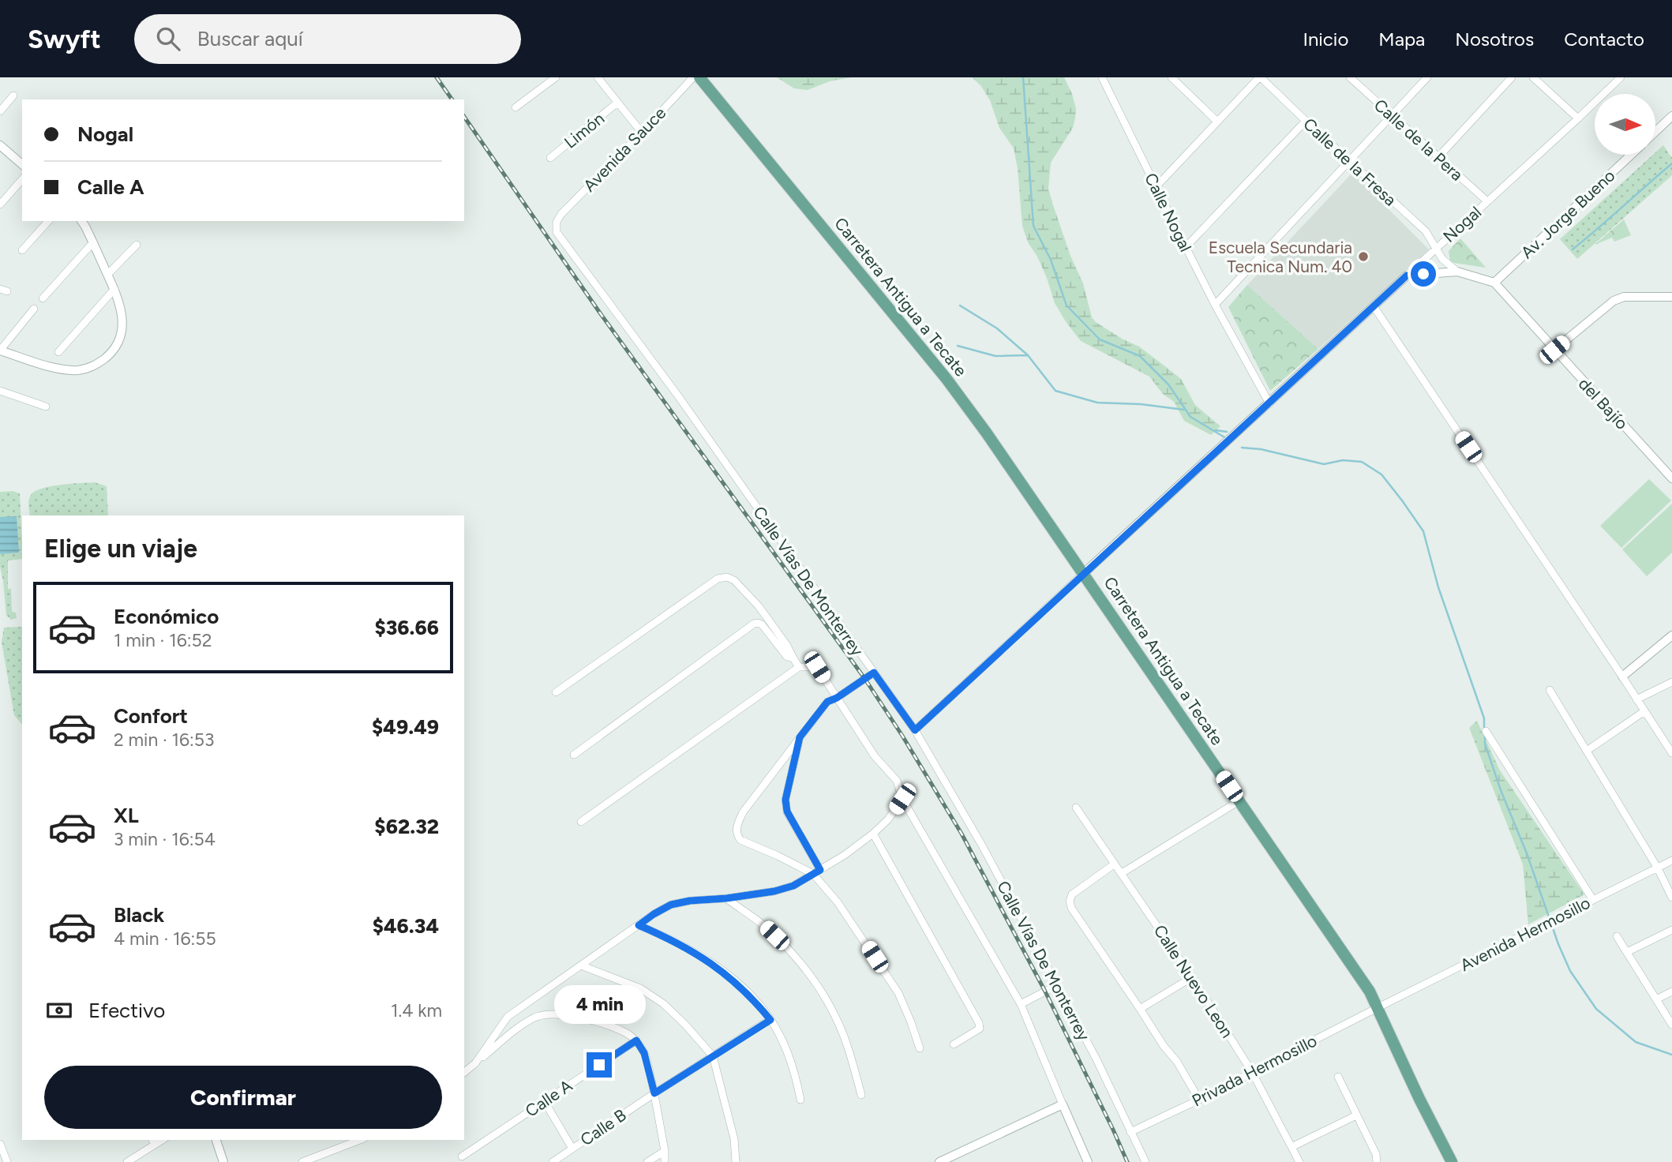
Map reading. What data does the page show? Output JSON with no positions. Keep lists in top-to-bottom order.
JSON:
{
  "streets": {
    "main road": ["Carretera Antigua a Tecate"],
    "street": [
      "Limón",
      "Calle de la Pera",
      "Avenida Sauce",
      "Calle de la Fresa",
      "Calle Nogal",
      "Av. Jorge Bueno",
      "Nogal",
      "del Bajío",
      "Calle Vías De Monterrey",
      "Avenida Hermosillo",
      "Calle Nuevo Leon",
      "Privada Hermosillo",
      "Calle A",
      "Calle B"
    ]
  },
  "crossings": [
    ["Calle de la Pera", "Nogal"],
    ["Avenida Sauce", "Calle Vías De Monterrey"],
    ["Calle de la Fresa", "Nogal"],
    ["Calle de la Fresa", "del Bajío"],
    ["Calle Nogal", "Nogal"],
    ["Av. Jorge Bueno", "del Bajío"],
    ["Nogal", "Carretera Antigua a Tecate"],
    ["Nogal", "del Bajío"],
    ["Carretera Antigua a Tecate", "Avenida Hermosillo"],
    ["Carretera Antigua a Tecate", "Privada Hermosillo"],
    ["Calle Vías De Monterrey", "Privada Hermosillo"],
    ["Avenida Hermosillo", "Privada Hermosillo"],
    ["Calle Nuevo Leon", "Privada Hermosillo"]
  ],
  "places": ["Escuela Secundaria Tecnica Num. 40"],
  "north": "right",
  "page": {
    "header": "Swyft",
    "search": "Buscar aquí",
    "nav": [
      "Inicio",
      "Mapa",
      "Nosotros",
      "Contacto"
    ],
    "banner": ["Nogal", "Calle A"],
    "heading": "Elige un viaje",
    "list": [
      {
        "name": "Económico",
        "note": "1 min · 16:52",
        "value": "$36.66"
      },
      {
        "name": "Confort",
        "note": "2 min · 16:53",
        "value": "$49.49"
      },
      {
        "name": "XL",
        "note": "3 min · 16:54",
        "value": "$62.32"
      },
      {
        "name": "Black",
        "note": "4 min · 16:55",
        "value": "$46.34"
      }
    ],
    "pay": ["Efectivo", "1.4 km"],
    "bubble": "4 min",
    "buttons": "Confirmar"
  }
}
